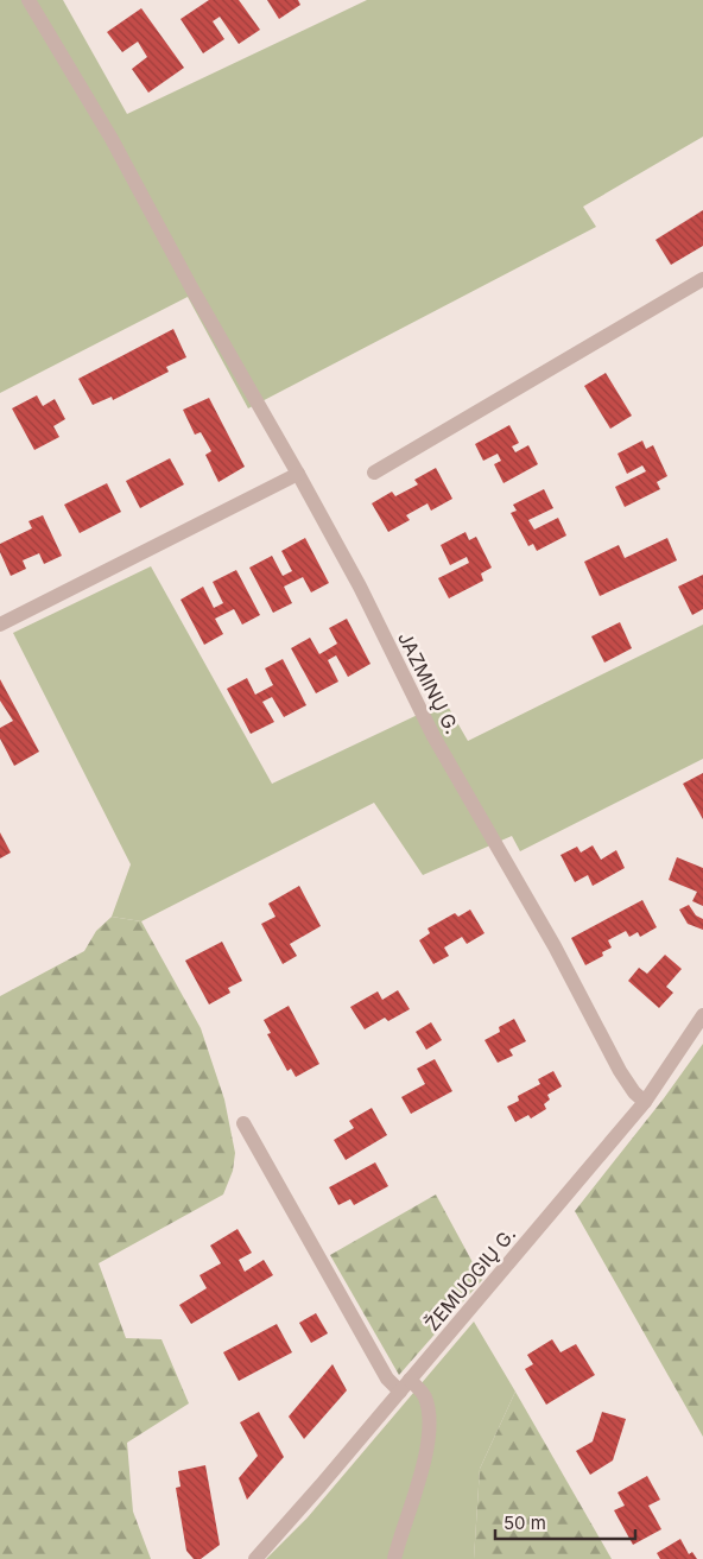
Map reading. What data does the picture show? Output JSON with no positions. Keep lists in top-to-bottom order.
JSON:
{
  "streets": {
    "street": ["JAZMINŲ G.", "ŽEMUOGIŲ G."]
  },
  "crossings": [
    ["JAZMINŲ G.", "ŽEMUOGIŲ G."]
  ],
  "scale_bar": "50 m"
}
